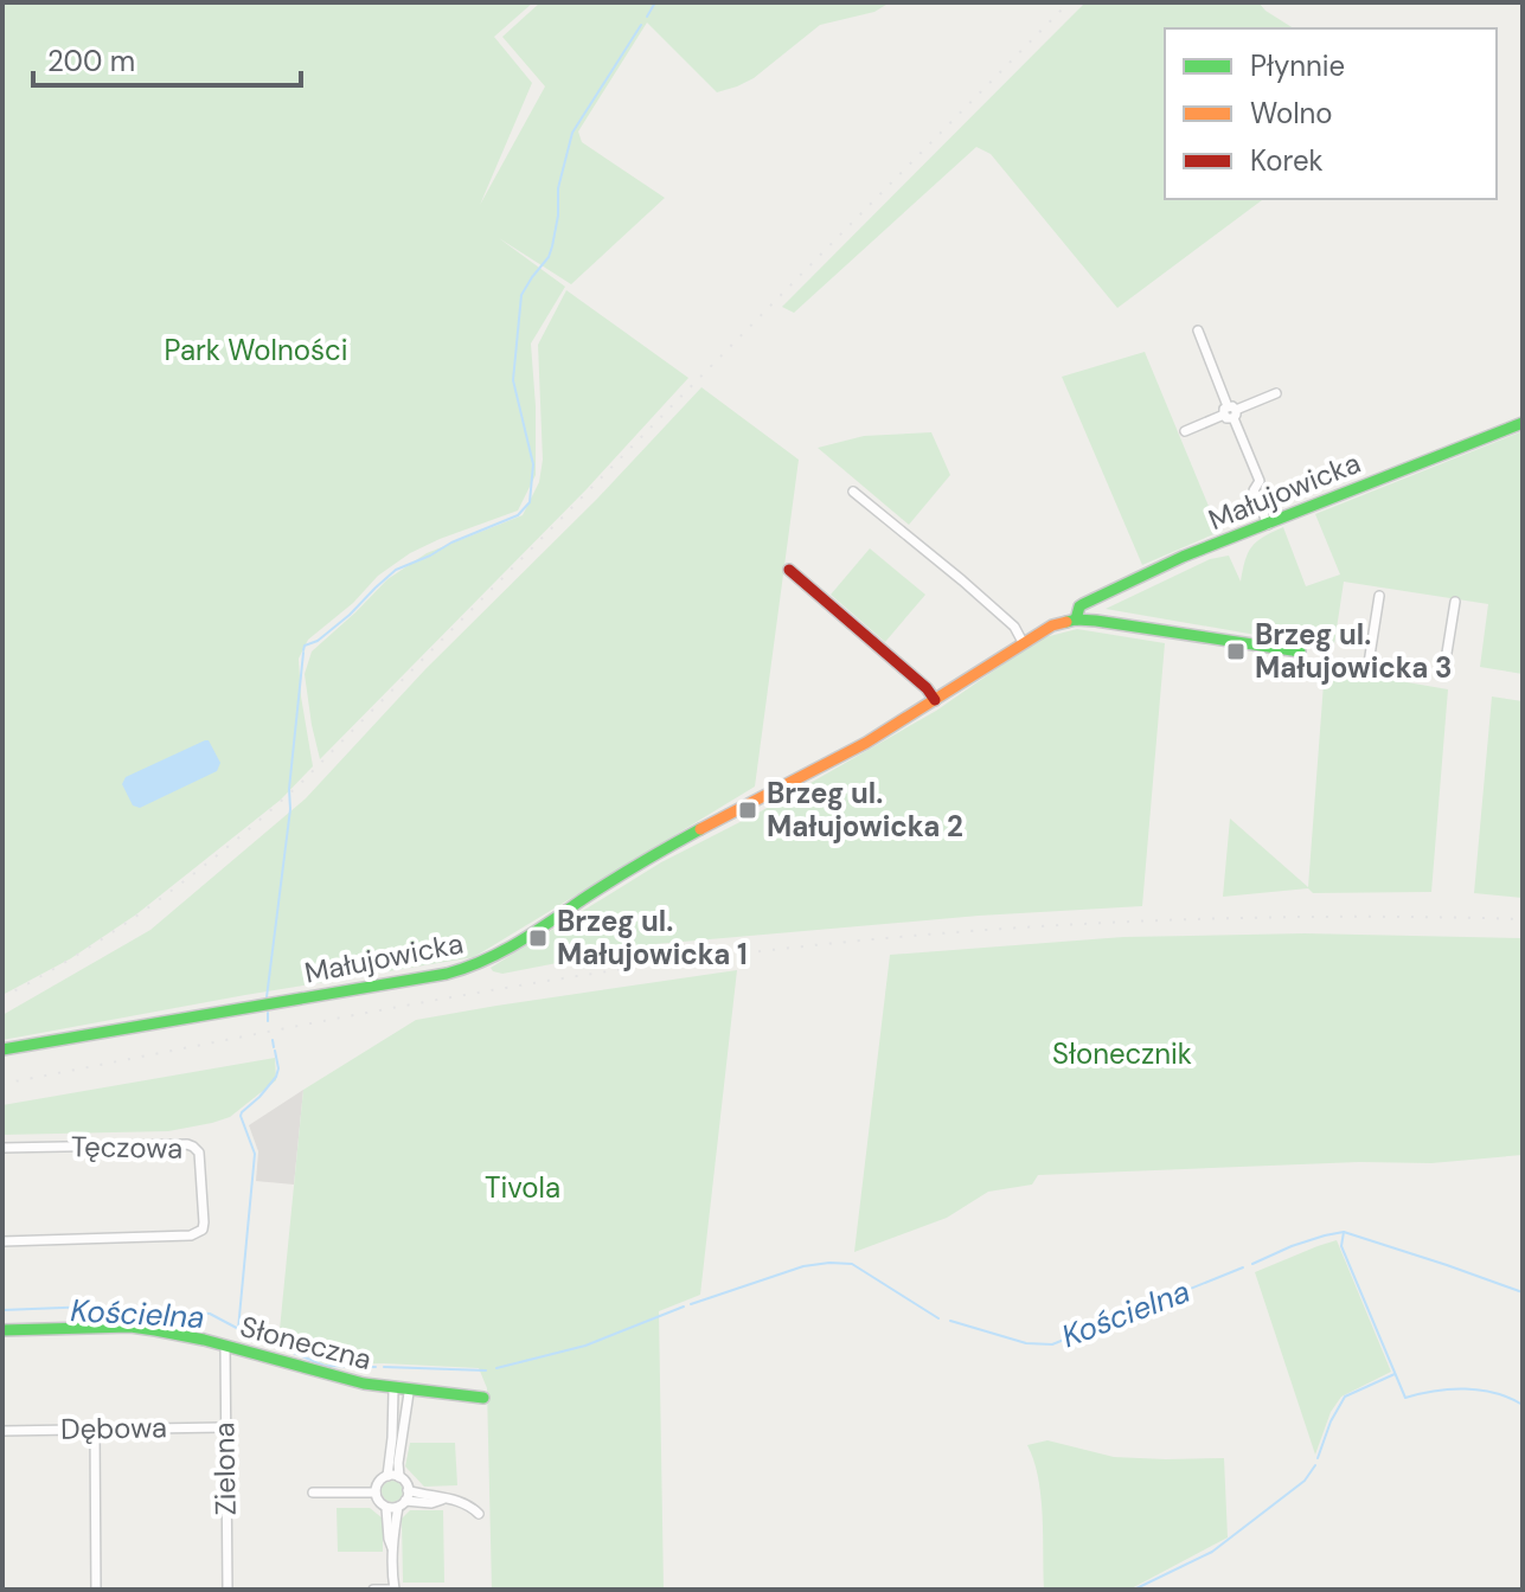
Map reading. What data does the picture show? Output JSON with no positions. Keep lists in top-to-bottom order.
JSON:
{
  "streets": {
    "street": [
      "Małujowicka",
      "Tęczowa",
      "Słoneczna",
      "Dębowa",
      "Zielona"
    ]
  },
  "crossings": [
    ["Słoneczna", "Zielona"],
    ["Dębowa", "Zielona"]
  ],
  "water": ["Kościelna"],
  "parks": ["Park Wolności", "Słonecznik", "Tivola"],
  "places": {
    "transit": ["Brzeg ul. Małujowicka 3", "Brzeg ul. Małujowicka 2", "Brzeg ul. Małujowicka 1"]
  },
  "legend": ["Płynnie", "Wolno", "Korek"],
  "scale_bar": "200 m"
}
